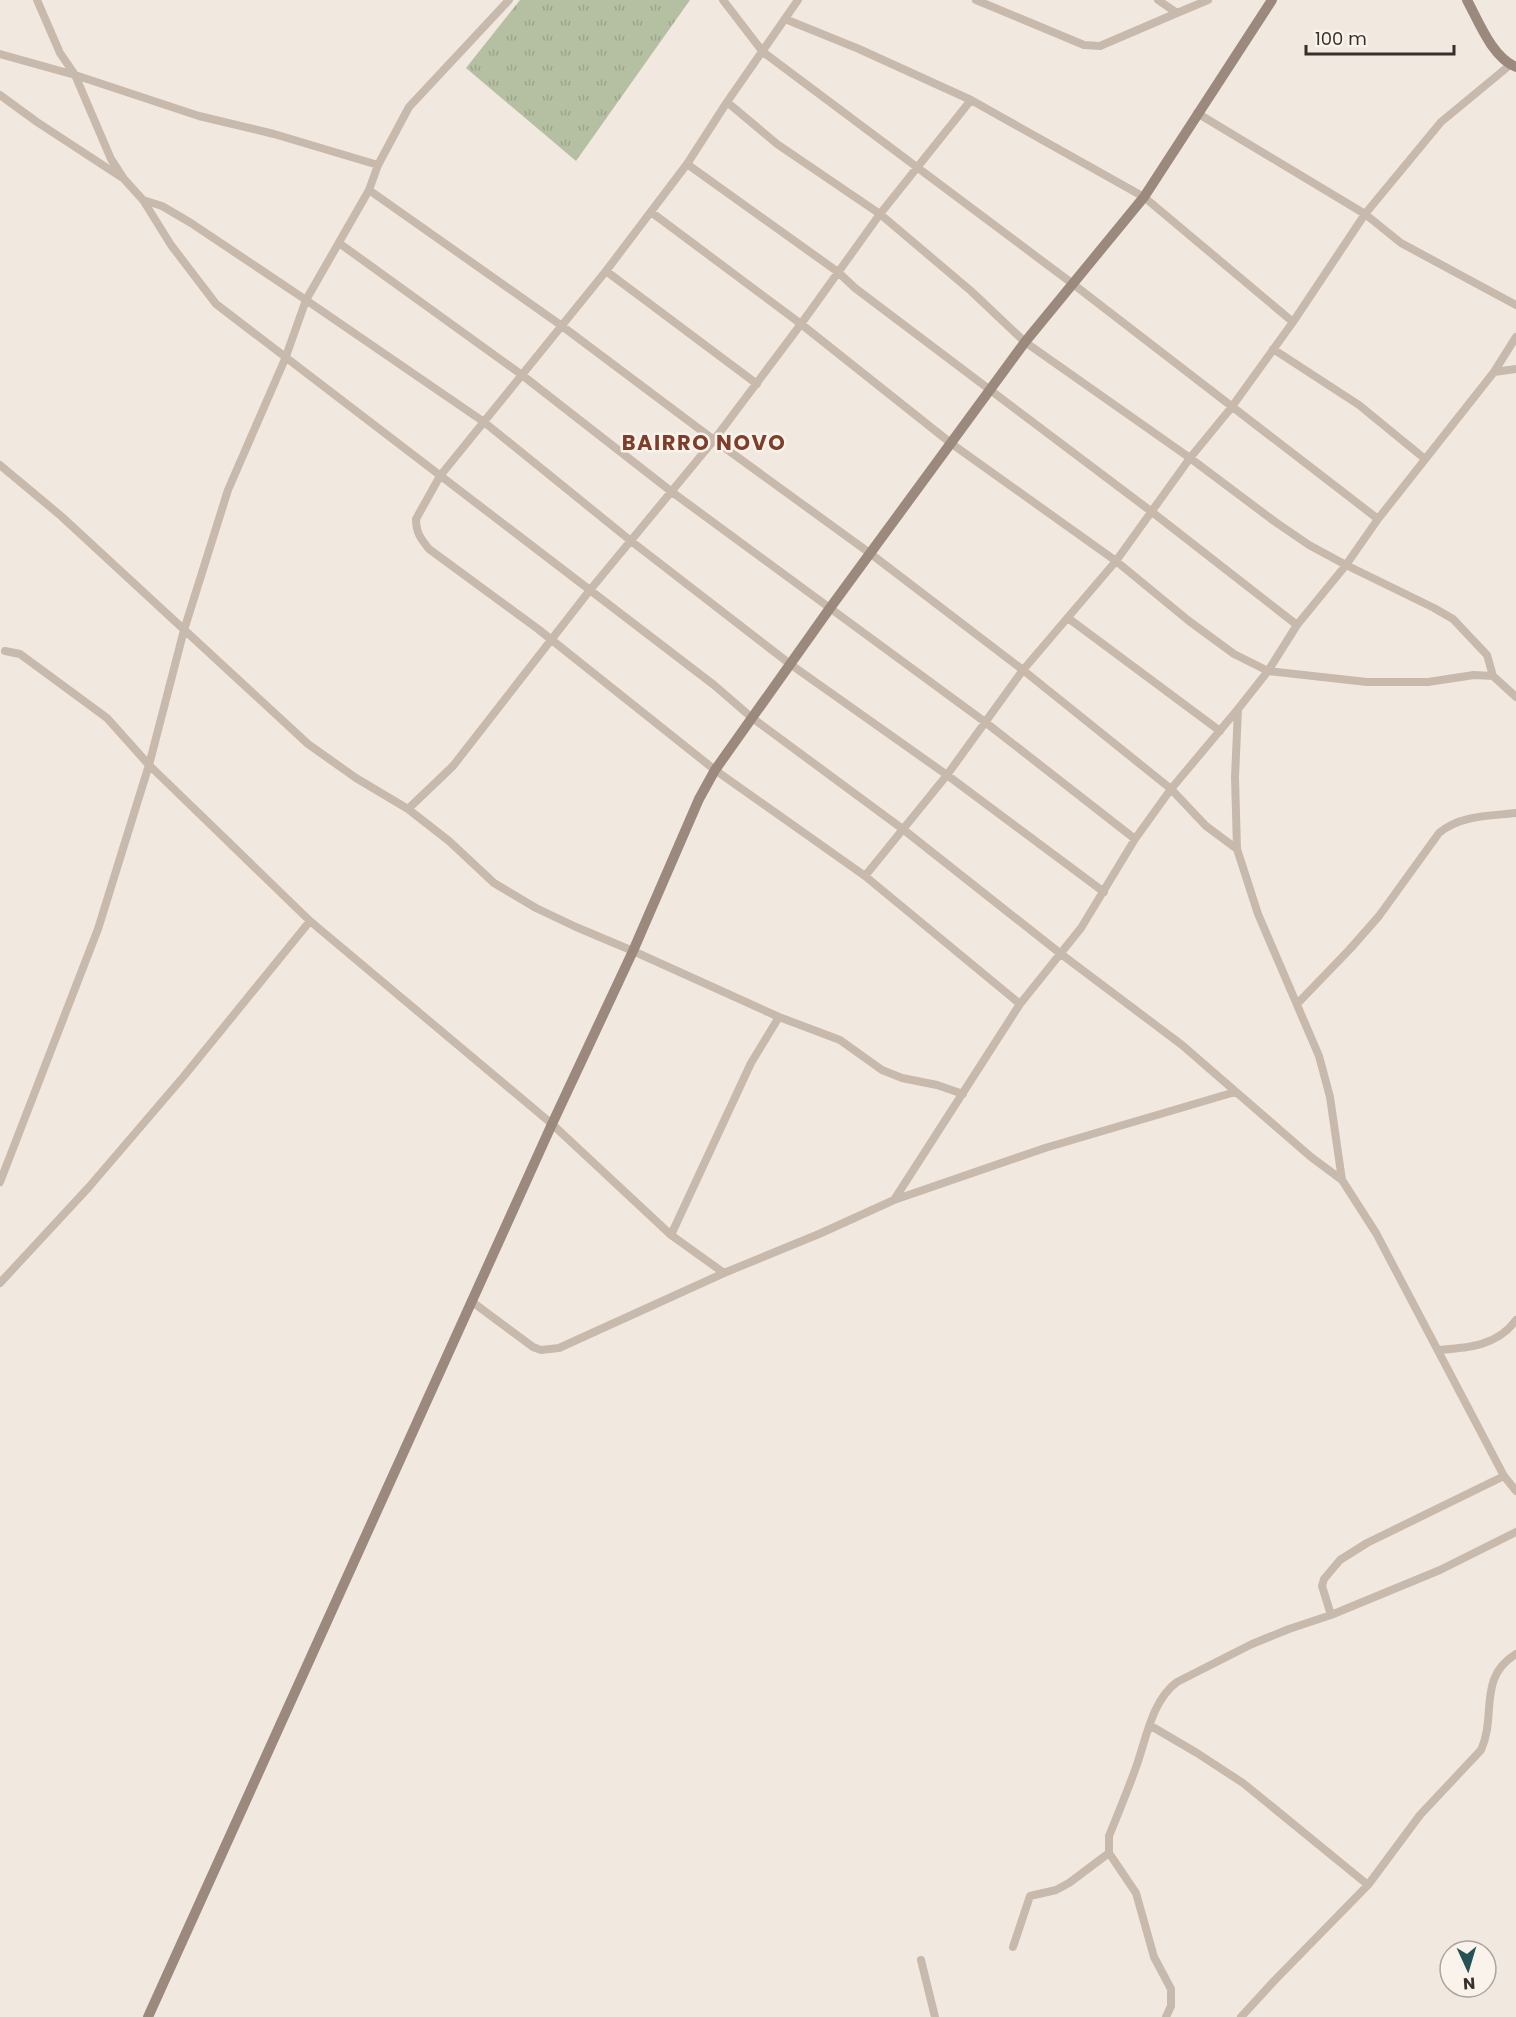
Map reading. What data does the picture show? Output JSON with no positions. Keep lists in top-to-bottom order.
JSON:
{
  "districts": ["BAIRRO NOVO"],
  "scale_bar": "100 m",
  "north": "bottom"
}
